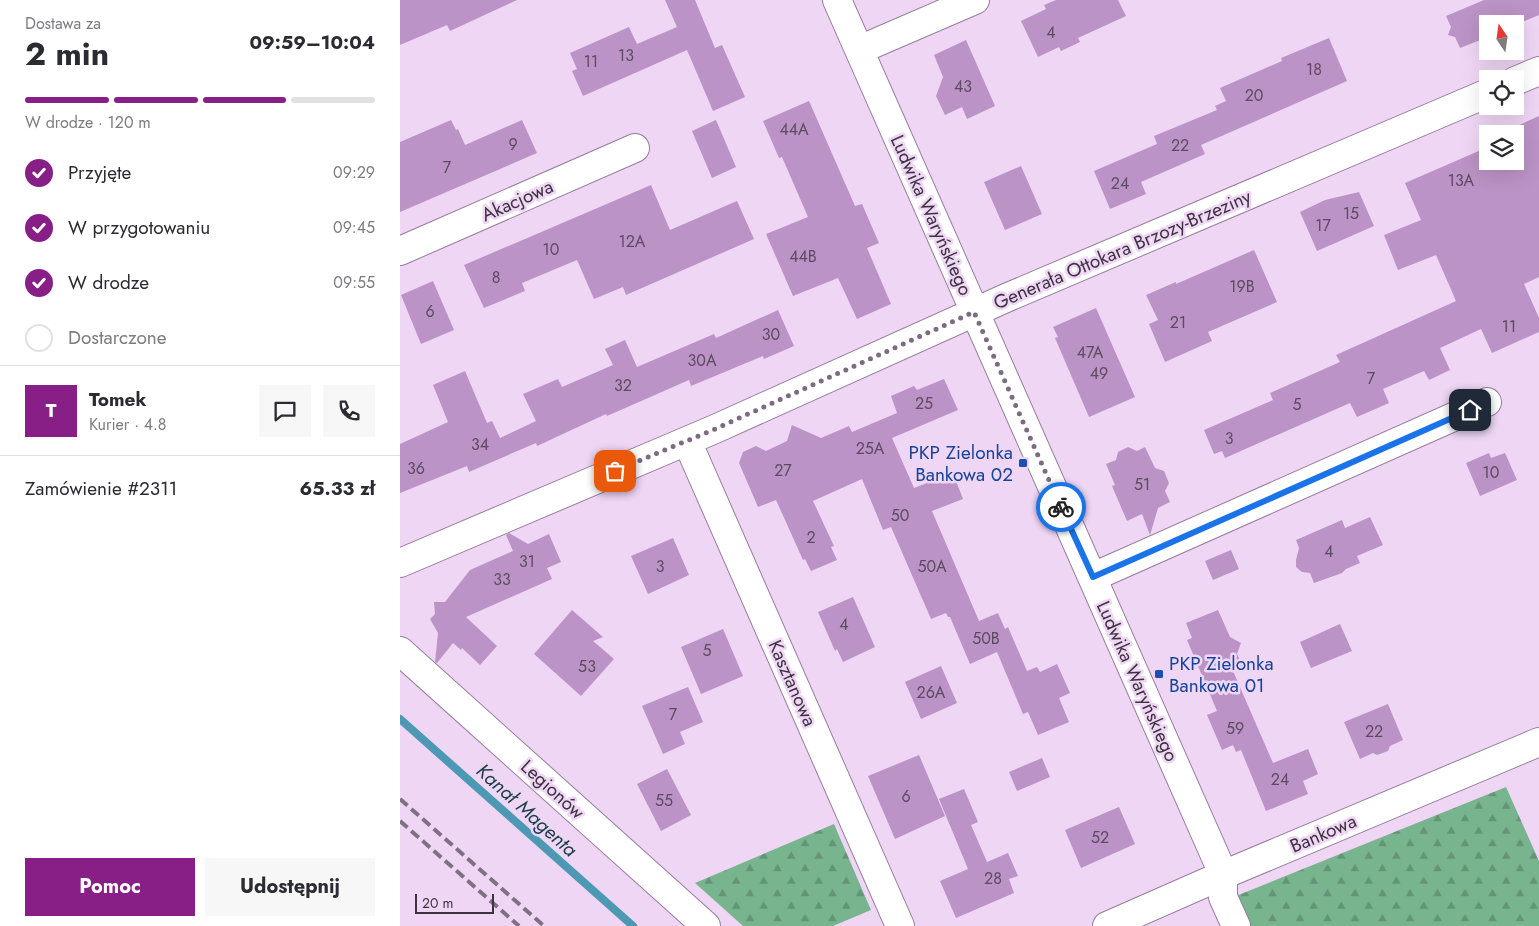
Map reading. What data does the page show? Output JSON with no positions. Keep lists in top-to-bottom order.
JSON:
{
  "streets": {
    "street": [
      "Akacjowa",
      "Ludwika Waryńskiego",
      "Generała Ottokara Brzozy-Brzeziny",
      "Kasztanowa",
      "Legionów",
      "Bankowa"
    ]
  },
  "crossings": [
    ["Ludwika Waryńskiego", "Generała Ottokara Brzozy-Brzeziny"],
    ["Ludwika Waryńskiego", "Bankowa"],
    ["Generała Ottokara Brzozy-Brzeziny", "Kasztanowa"]
  ],
  "water": ["Kanał Magenta"],
  "places": {
    "transit": ["PKP Zielonka Bankowa 02", "PKP Zielonka Bankowa 01"]
  },
  "house_numbers": [
    "4",
    "13",
    "11",
    "18",
    "43",
    "20",
    "44A",
    "9",
    "22",
    "7",
    "13A",
    "24",
    "15",
    "17",
    "12A",
    "10",
    "44B",
    "8",
    "19B",
    "6",
    "21",
    "11",
    "30",
    "47A",
    "30A",
    "49",
    "7",
    "32",
    "25",
    "5",
    "3",
    "34",
    "25A",
    "36",
    "27",
    "10",
    "51",
    "50",
    "2",
    "4",
    "31",
    "3",
    "50A",
    "33",
    "4",
    "50B",
    "5",
    "53",
    "26A",
    "7",
    "59",
    "22",
    "24",
    "6",
    "55",
    "52",
    "28"
  ],
  "scale_bar": "20 m",
  "north": "top",
  "page": {
    "heading": ["2 min", "Dostawa za", "09:59–10:04"],
    "panel": [
      "Tomek",
      "Kurier · 4.8",
      "Zamówienie #2311",
      "65.33 zł"
    ],
    "bar": "W drodze · 120 m",
    "list": [
      ["Przyjęte", "09:29"],
      ["W przygotowaniu", "09:45"],
      ["W drodze", "09:55"],
      "Dostarczone"
    ],
    "round": "T",
    "buttons": ["Pomoc", "Udostępnij"],
    "scale": "20 m"
  }
}
